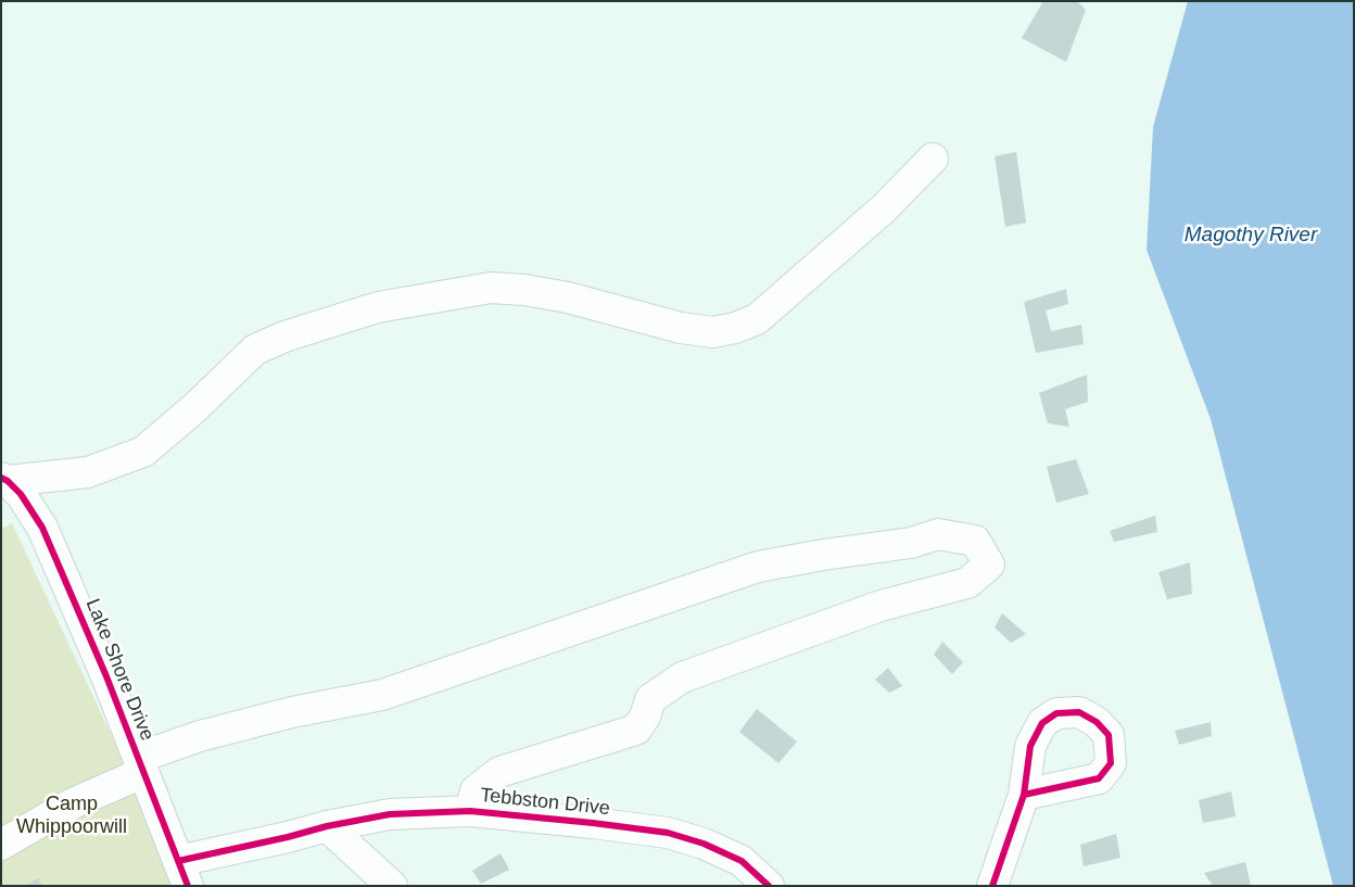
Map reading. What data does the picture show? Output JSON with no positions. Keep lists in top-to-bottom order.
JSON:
{
  "streets": {
    "street": ["Lake Shore Drive", "Tebbston Drive"]
  },
  "crossings": [
    ["Lake Shore Drive", "Tebbston Drive"]
  ],
  "water": ["Magothy River"],
  "parks": ["Camp Whippoorwill"]
}
